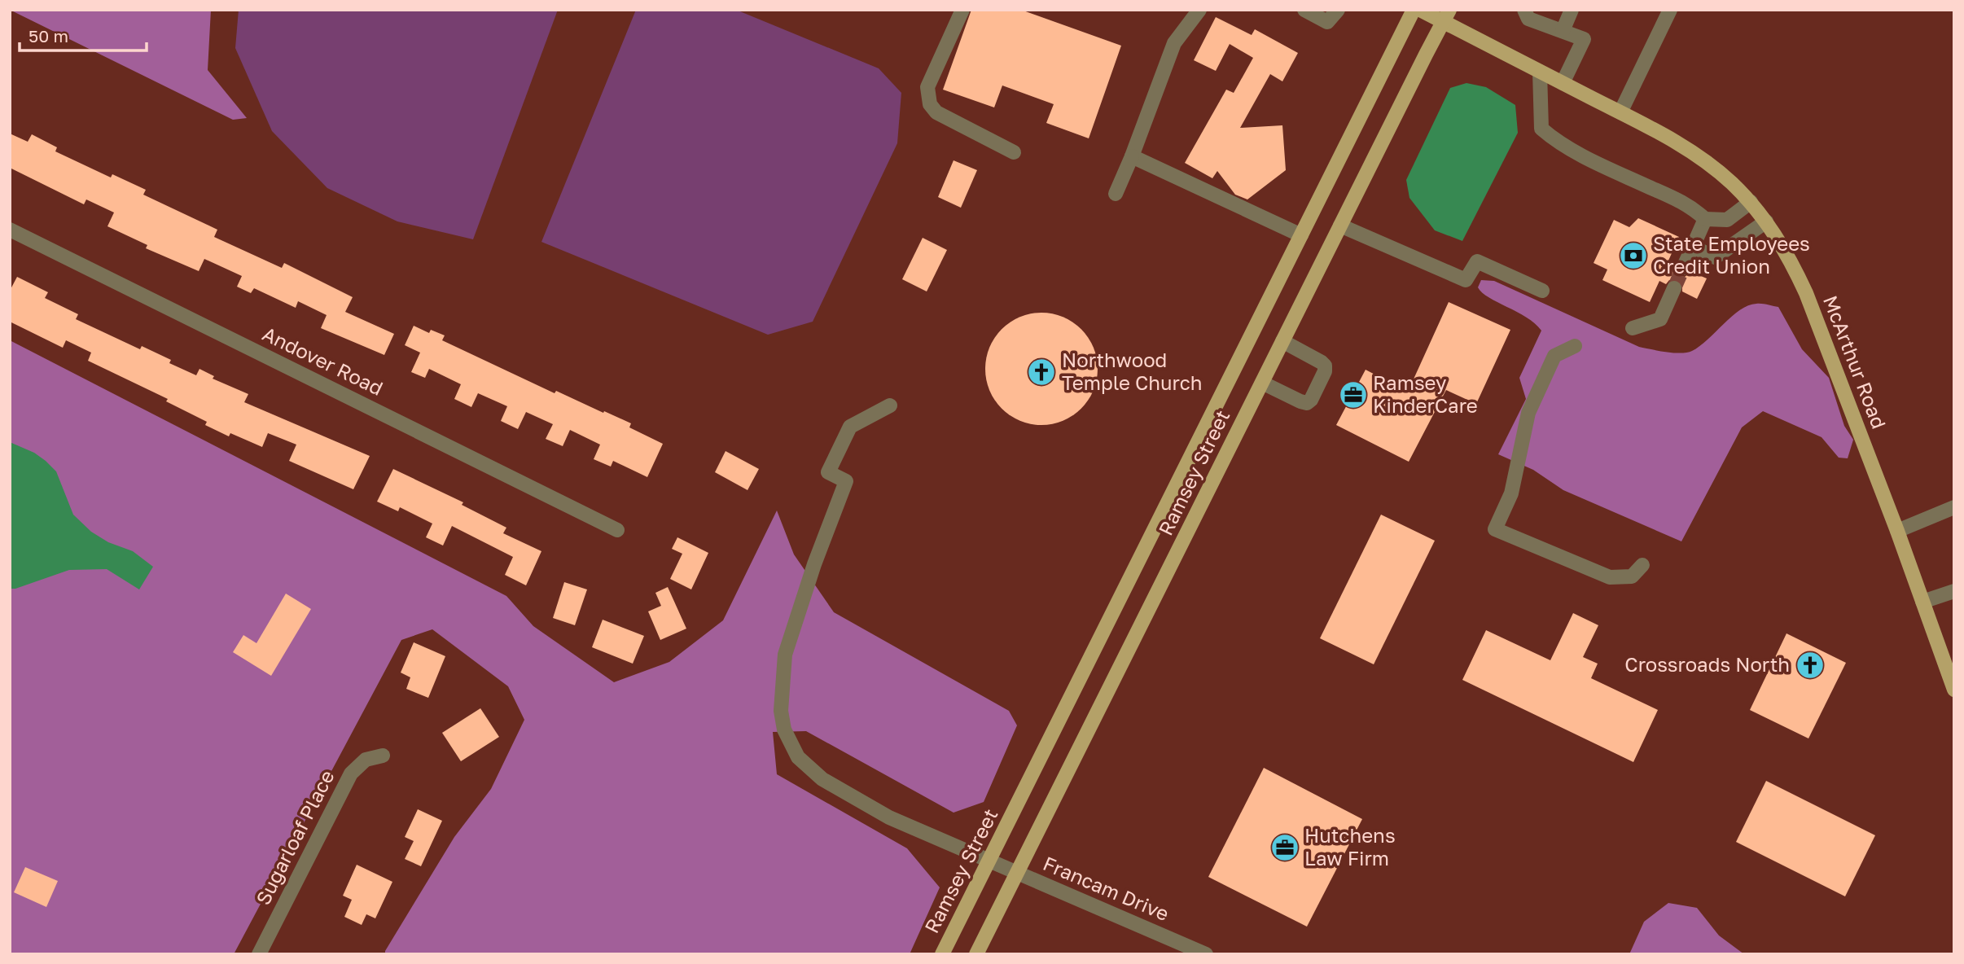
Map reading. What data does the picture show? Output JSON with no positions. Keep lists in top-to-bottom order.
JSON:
{
  "streets": {
    "main road": ["McArthur Road", "Ramsey Street"],
    "street": ["Andover Road", "Sugarloaf Place", "Francam Drive"]
  },
  "crossings": [
    ["McArthur Road", "Ramsey Street"],
    ["Ramsey Street", "Francam Drive"]
  ],
  "places": {
    "bank": ["State Employees Credit Union"],
    "church": ["Northwood Temple Church", "Crossroads North"],
    "office": ["Ramsey KinderCare", "Hutchens Law Firm"]
  },
  "scale_bar": "50 m"
}
